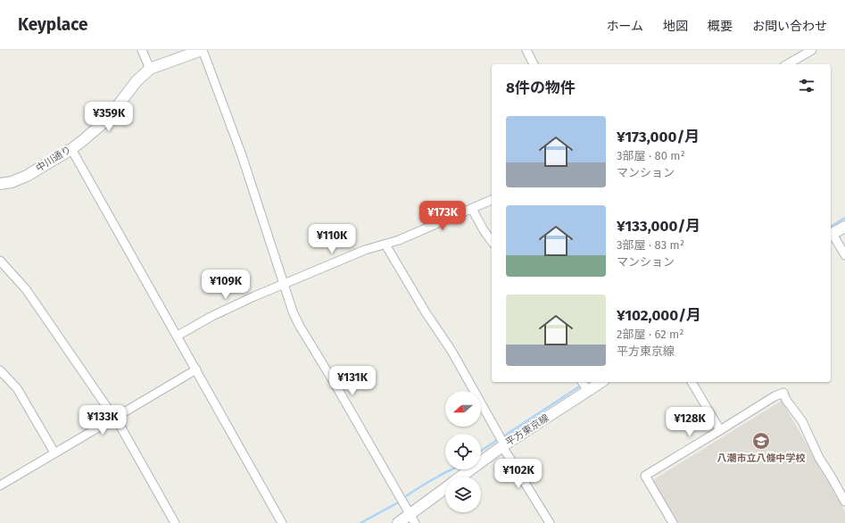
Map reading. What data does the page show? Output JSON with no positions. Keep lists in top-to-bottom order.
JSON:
{
  "streets": {
    "main road": ["中川通り", "平方東京線"]
  },
  "places": {
    "school or university": ["八潮市立八條中学校"]
  },
  "north": "left",
  "page": {
    "header": "Keyplace",
    "nav": [
      "ホーム",
      "地図",
      "概要",
      "お問い合わせ"
    ],
    "heading": "8件の物件",
    "price": [
      "¥359K",
      "¥173K",
      "¥110K",
      "¥109K",
      "¥131K",
      "¥133K",
      "¥128K",
      "¥102K"
    ],
    "list": [
      {
        "name": "¥173,000/月",
        "note": "3部屋 · 80 m² · マンション"
      },
      {
        "name": "¥133,000/月",
        "note": "3部屋 · 83 m² · マンション"
      },
      {
        "name": "¥102,000/月",
        "note": "2部屋 · 62 m² · 平方東京線"
      }
    ]
  }
}
